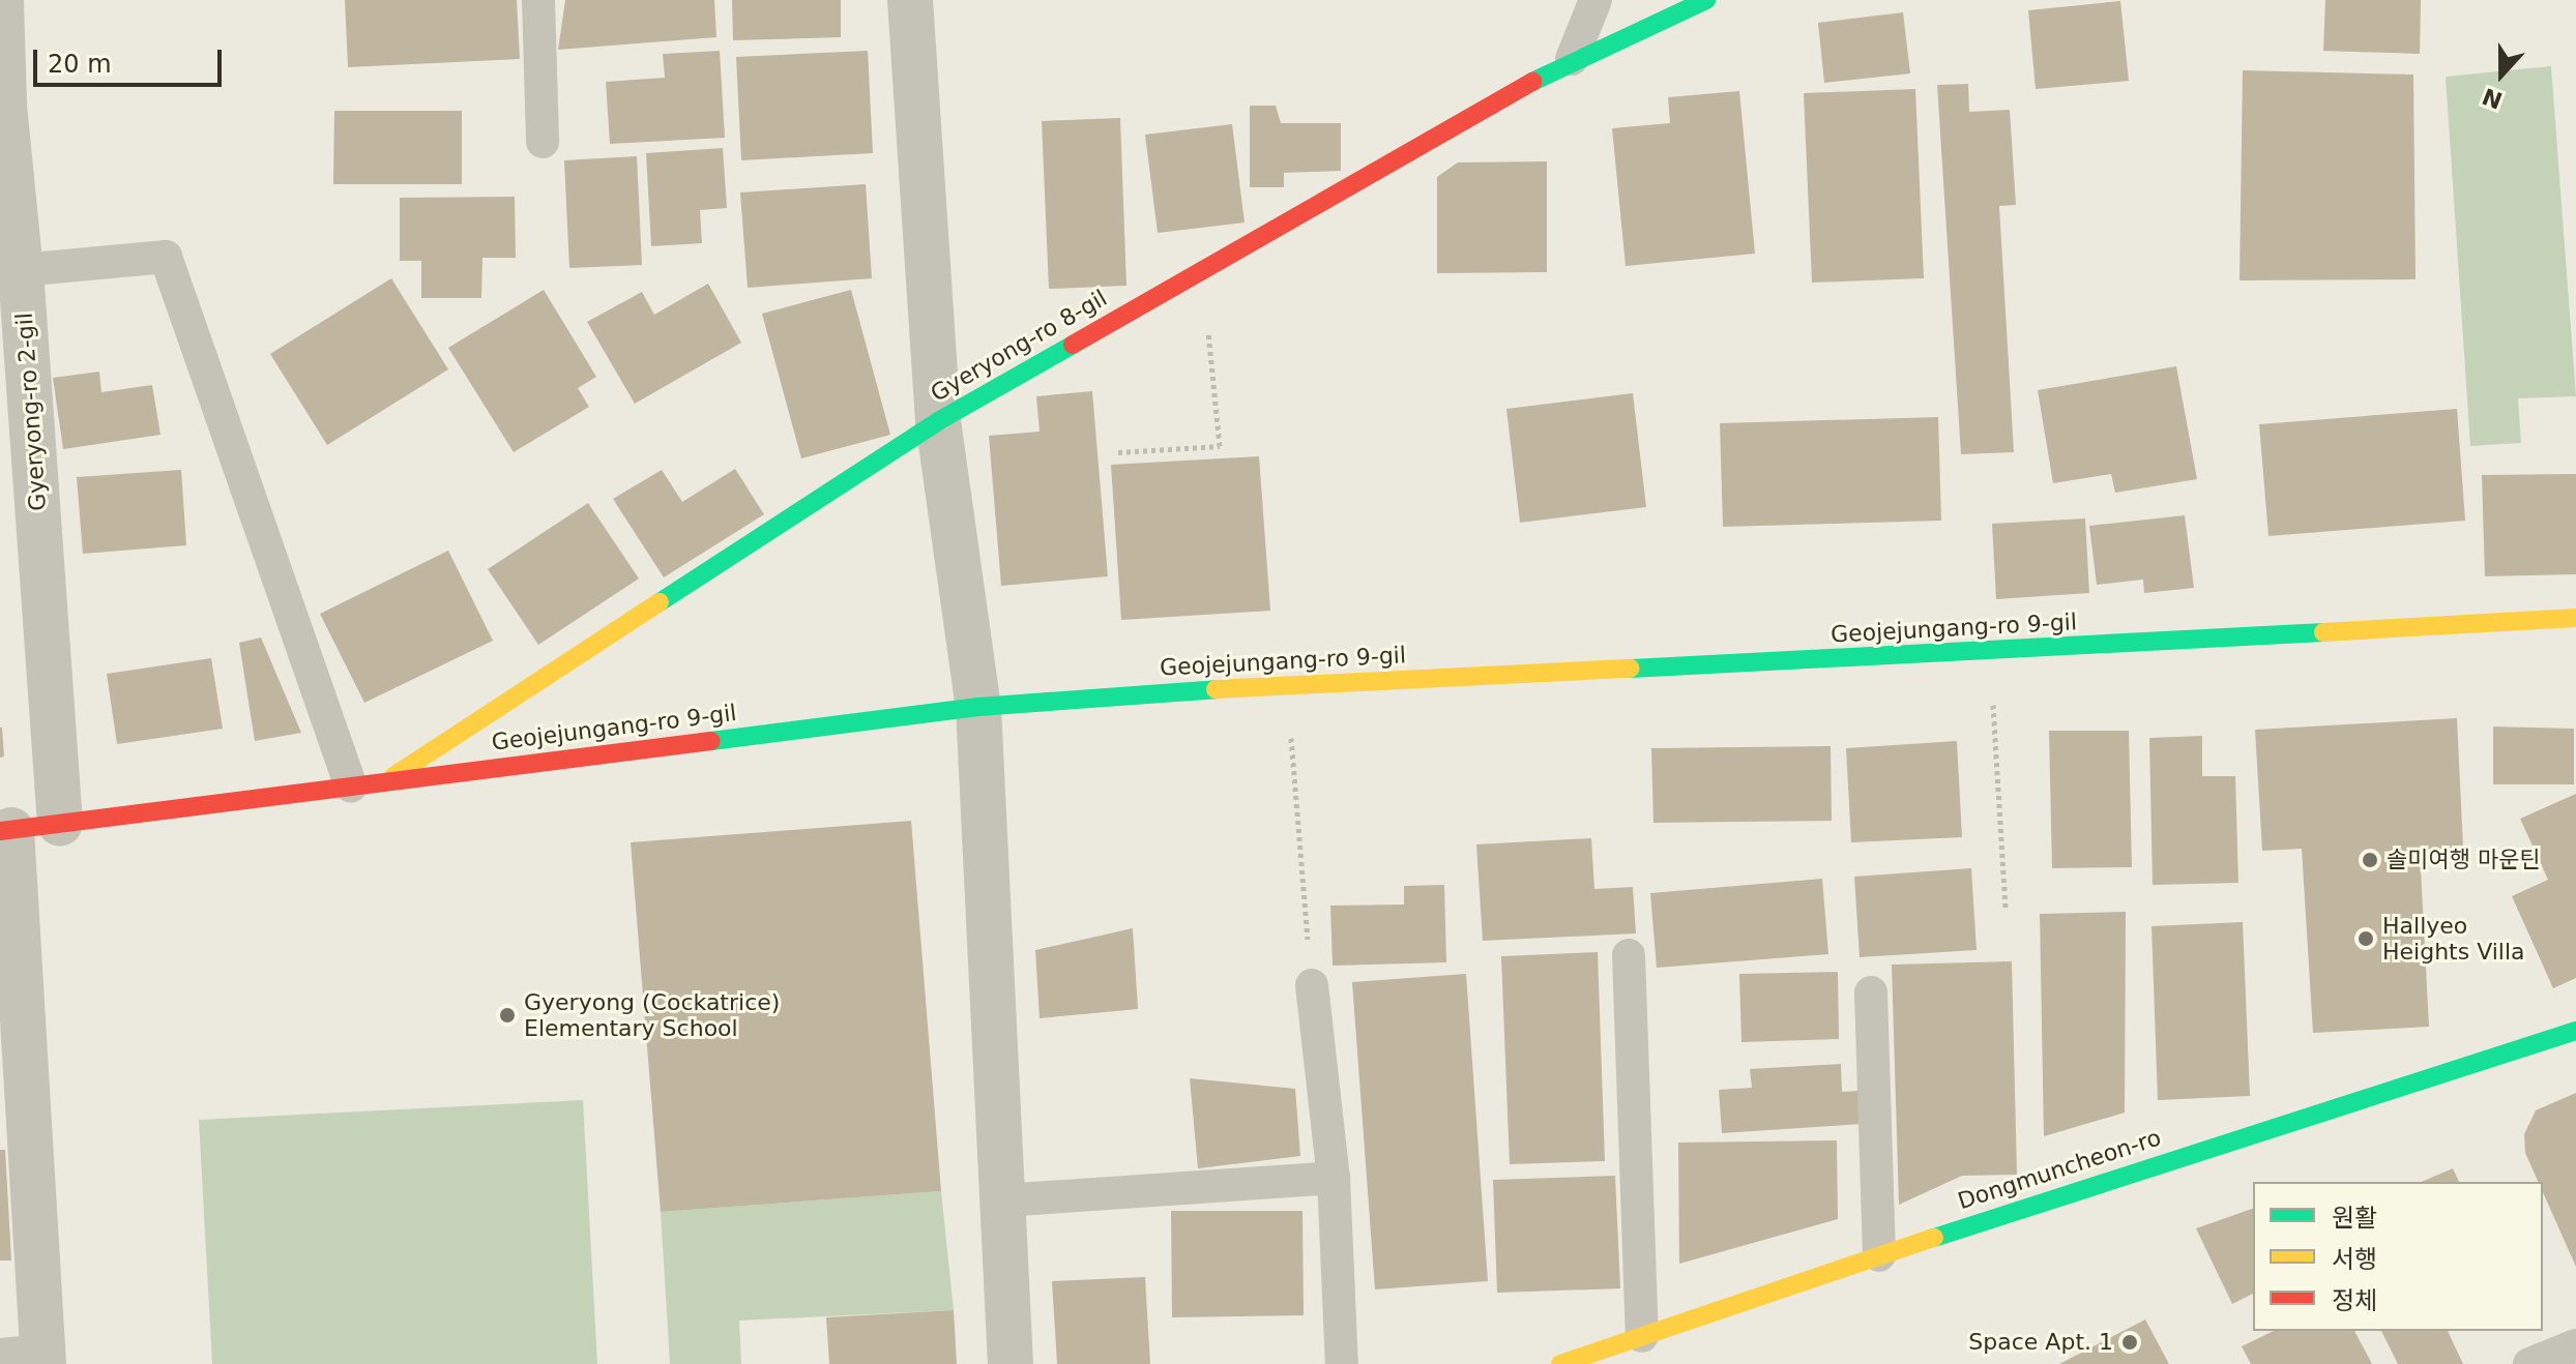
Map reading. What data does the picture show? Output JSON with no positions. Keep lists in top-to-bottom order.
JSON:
{
  "streets": {
    "street": [
      "Gyeryong-ro 8-gil",
      "Gyeryong-ro 2-gil",
      "Geojejungang-ro 9-gil",
      "Dongmuncheon-ro"
    ]
  },
  "crossings": [
    ["Gyeryong-ro 8-gil", "Geojejungang-ro 9-gil"],
    ["Gyeryong-ro 2-gil", "Geojejungang-ro 9-gil"]
  ],
  "places": [
    "솔미여행 마운틴",
    "Hallyeo Heights Villa",
    "Gyeryong (Cockatrice) Elementary School",
    "Space Apt. 1"
  ],
  "legend": ["원활", "서행", "정체"],
  "scale_bar": "20 m",
  "north": "bottom"
}
